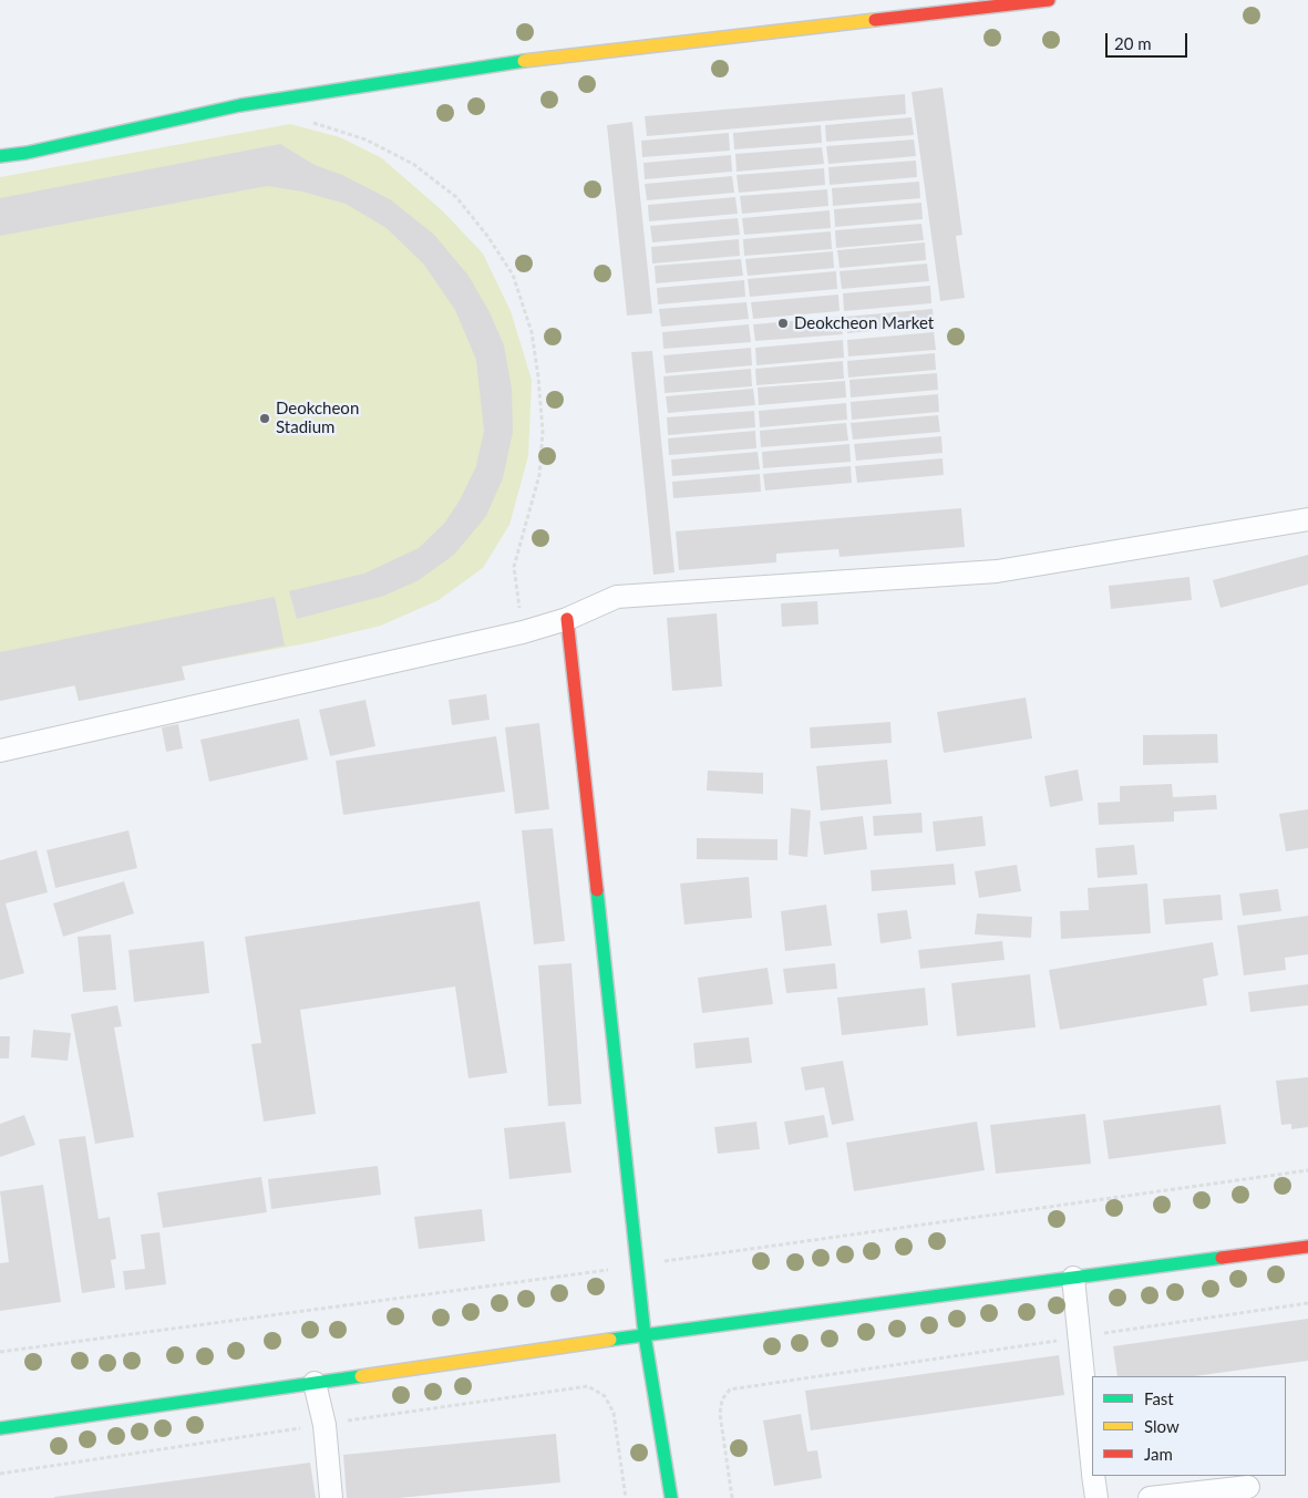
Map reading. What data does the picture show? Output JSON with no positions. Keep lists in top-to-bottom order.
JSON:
{
  "places": ["Deokcheon Market", "Deokcheon Stadium"],
  "legend": ["Fast", "Slow", "Jam"],
  "scale_bar": "20 m"
}
